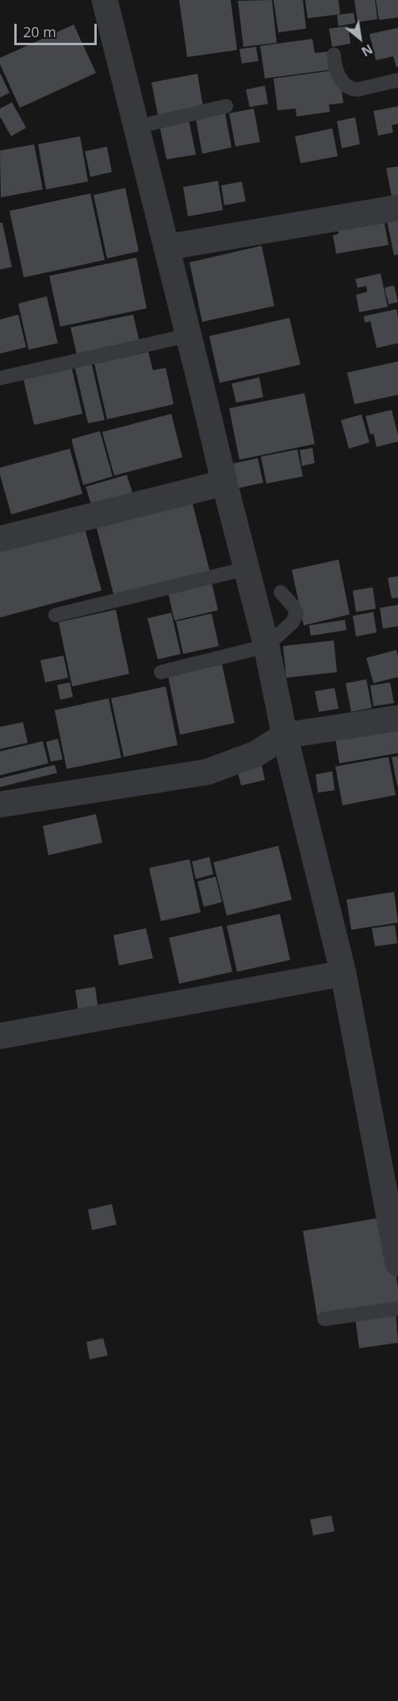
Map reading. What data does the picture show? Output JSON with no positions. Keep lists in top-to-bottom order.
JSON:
{
  "scale_bar": "20 m",
  "north": "bottom right"
}
